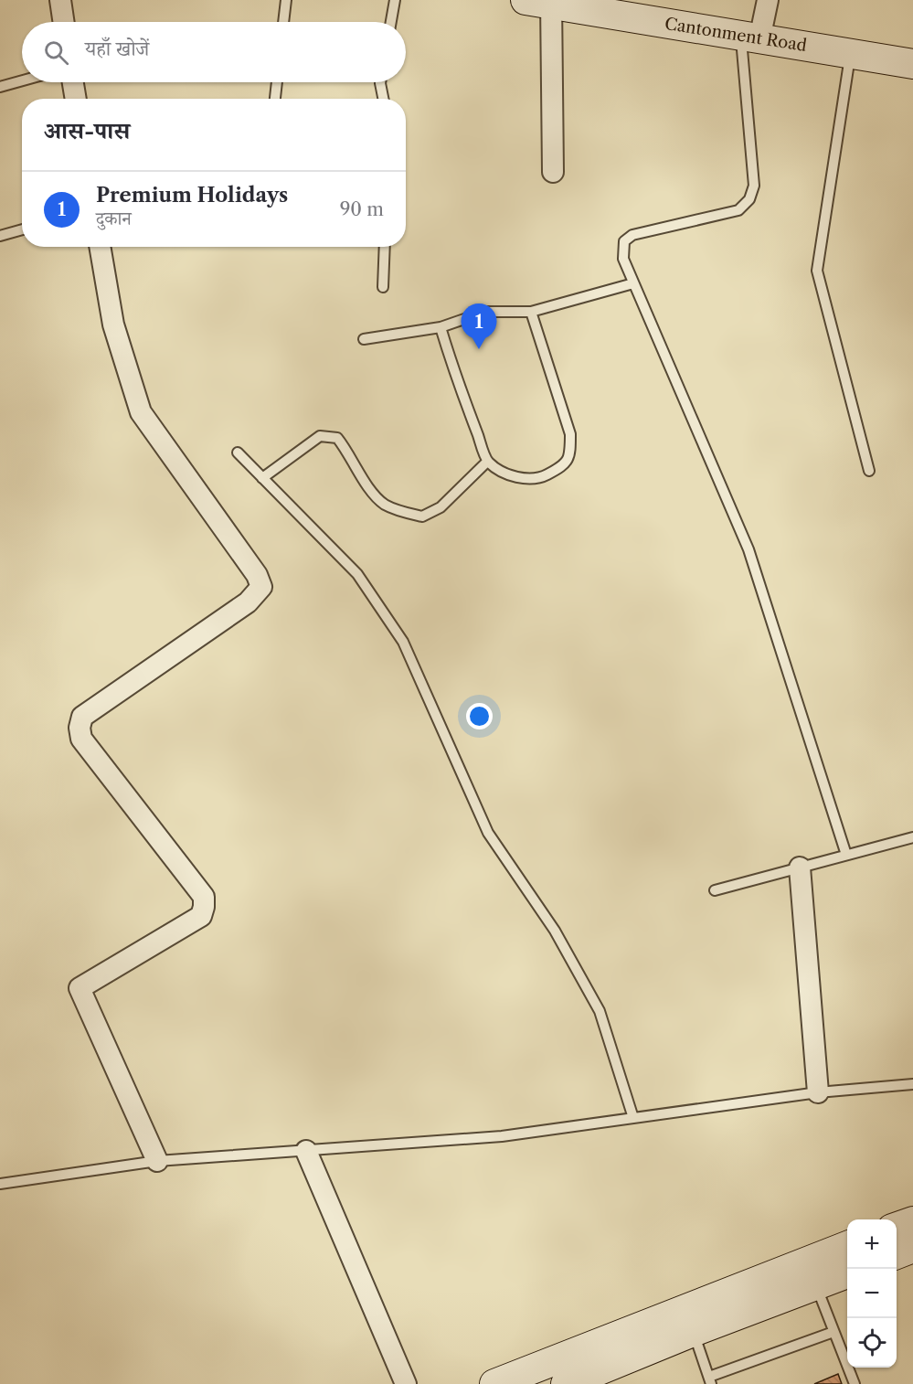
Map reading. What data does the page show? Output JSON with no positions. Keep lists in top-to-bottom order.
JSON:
{
  "streets": {
    "street": ["Cantonment Road"]
  },
  "page": {
    "search": "यहाँ खोजें",
    "heading": "आस-पास",
    "list": [
      {
        "mark": "1",
        "name": "Premium Holidays",
        "note": "दुकान",
        "value": "90 m"
      }
    ],
    "pins": "1",
    "map_buttons": ["+", "−"]
  }
}
